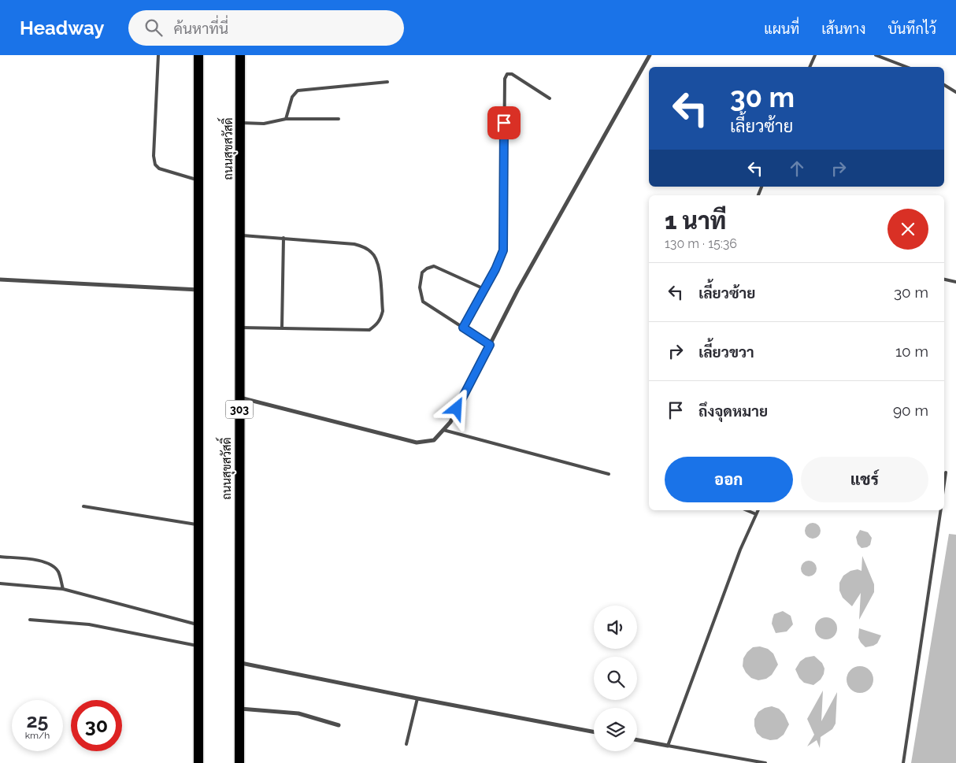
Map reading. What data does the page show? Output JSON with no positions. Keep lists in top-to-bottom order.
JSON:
{
  "streets": {
    "main road": ["ถนนสุขสวัสดิ์", "303"]
  },
  "page": {
    "header": "Headway",
    "search": "ค้นหาที่นี่",
    "nav": ["แผนที่", "เส้นทาง", "บันทึกไว้"],
    "turn": ["30 m", "เลี้ยวซ้าย"],
    "heading": ["1 นาที", "130 m · 15:36"],
    "list": [
      {
        "name": "เลี้ยวซ้าย",
        "value": "30 m"
      },
      {
        "name": "เลี้ยวขวา",
        "value": "10 m"
      },
      {
        "name": "ถึงจุดหมาย",
        "value": "90 m"
      }
    ],
    "buttons": ["ออก", "แชร์"],
    "speed": "25 km/h",
    "limit": "30"
  }
}
